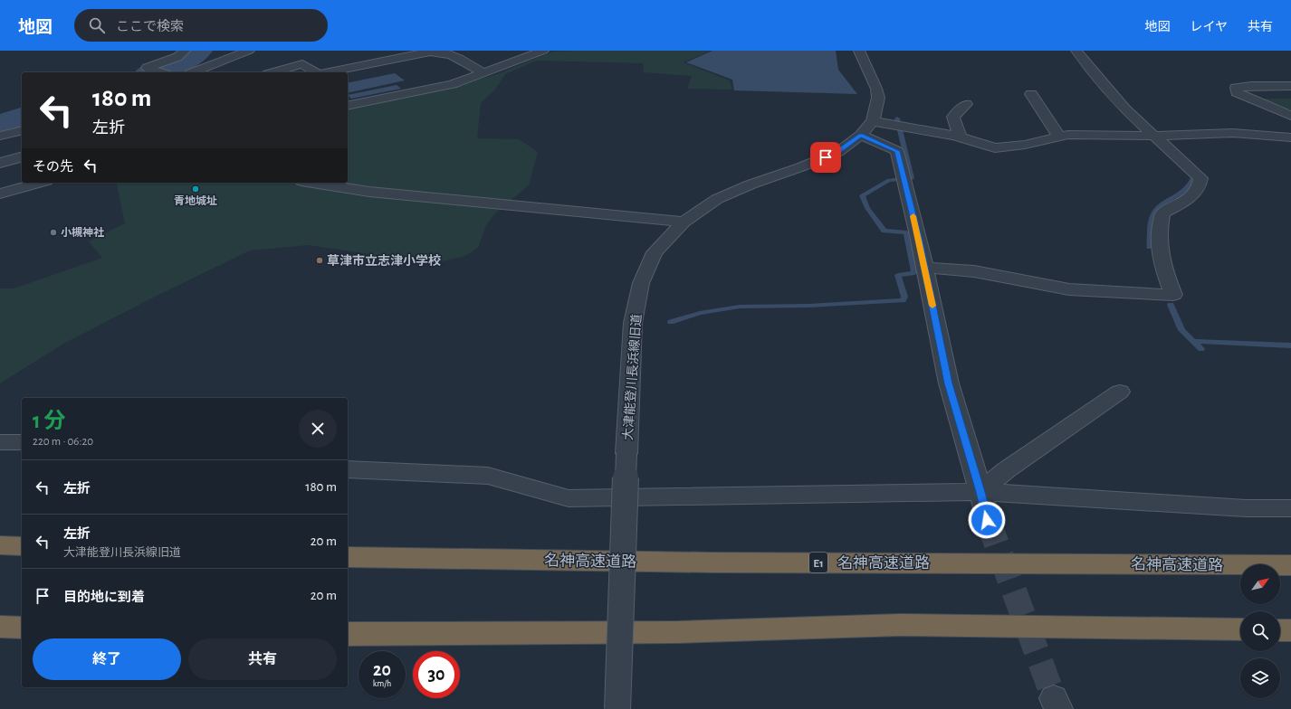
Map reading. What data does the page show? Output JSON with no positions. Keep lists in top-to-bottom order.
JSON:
{
  "streets": {
    "highway": ["名神高速道路", "E1"],
    "street": ["大津能登川長浜線旧道"]
  },
  "places": ["青地城址", "小槻神社", "草津市立志津小学校"],
  "north": "top right",
  "page": {
    "header": "地図",
    "search": "ここで検索",
    "nav": ["地図", "レイヤ", "共有"],
    "turn": ["180 m", "左折"],
    "then": "その先",
    "heading": ["1 分", "220 m · 06:20"],
    "list": [
      {
        "name": "左折",
        "value": "180 m"
      },
      {
        "name": "左折",
        "note": "大津能登川長浜線旧道",
        "value": "20 m"
      },
      {
        "name": "目的地に到着",
        "value": "20 m"
      }
    ],
    "buttons": ["終了", "共有"],
    "speed": "20 km/h",
    "limit": "30"
  }
}
